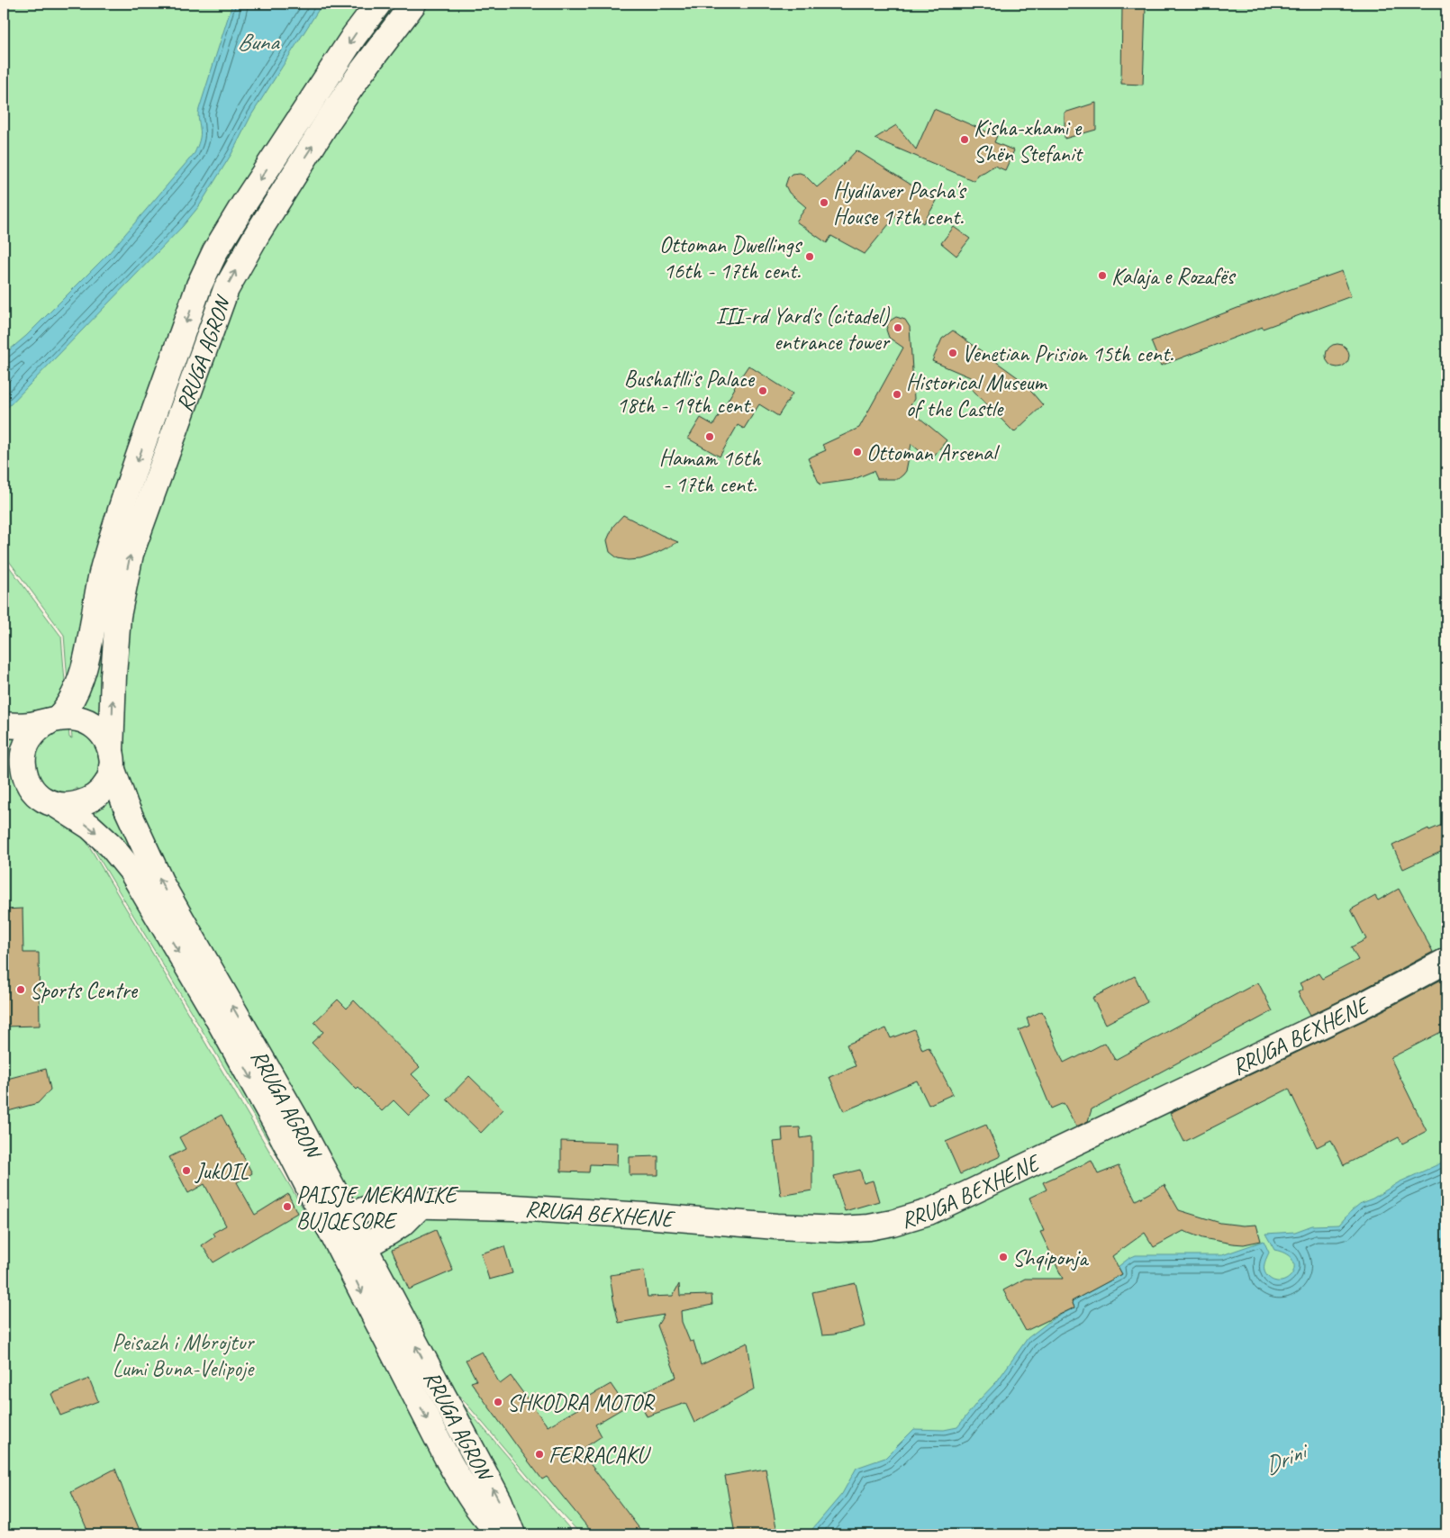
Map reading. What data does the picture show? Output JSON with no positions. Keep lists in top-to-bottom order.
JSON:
{
  "streets": {
    "main road": ["RRUGA AGRON", "RRUGA BEXHENE"]
  },
  "crossings": [
    ["RRUGA AGRON", "RRUGA BEXHENE"]
  ],
  "water": ["Buna", "Drini"],
  "parks": ["Peisazh i Mbrojtur Lumi Buna-Velipoje"],
  "places": [
    "Kisha-xhami e Shën Stefanit",
    "Hydilaver Pasha's House 17th cent.",
    "Ottoman Dwellings 16th - 17th cent.",
    "Kalaja e Rozafës",
    "III-rd Yard's (citadel) entrance tower",
    "Venetian Prision 15th cent.",
    "Bushatlli's Palace 18th - 19th cent.",
    "Historical Museum of the Castle",
    "Hamam 16th - 17th cent.",
    "Ottoman Arsenal",
    "Sports Centre",
    "JukOIL",
    "PAISJE MEKANIKE BUJQESORE",
    "Shqiponja",
    "SHKODRA MOTOR",
    "FERRACAKU"
  ]
}
